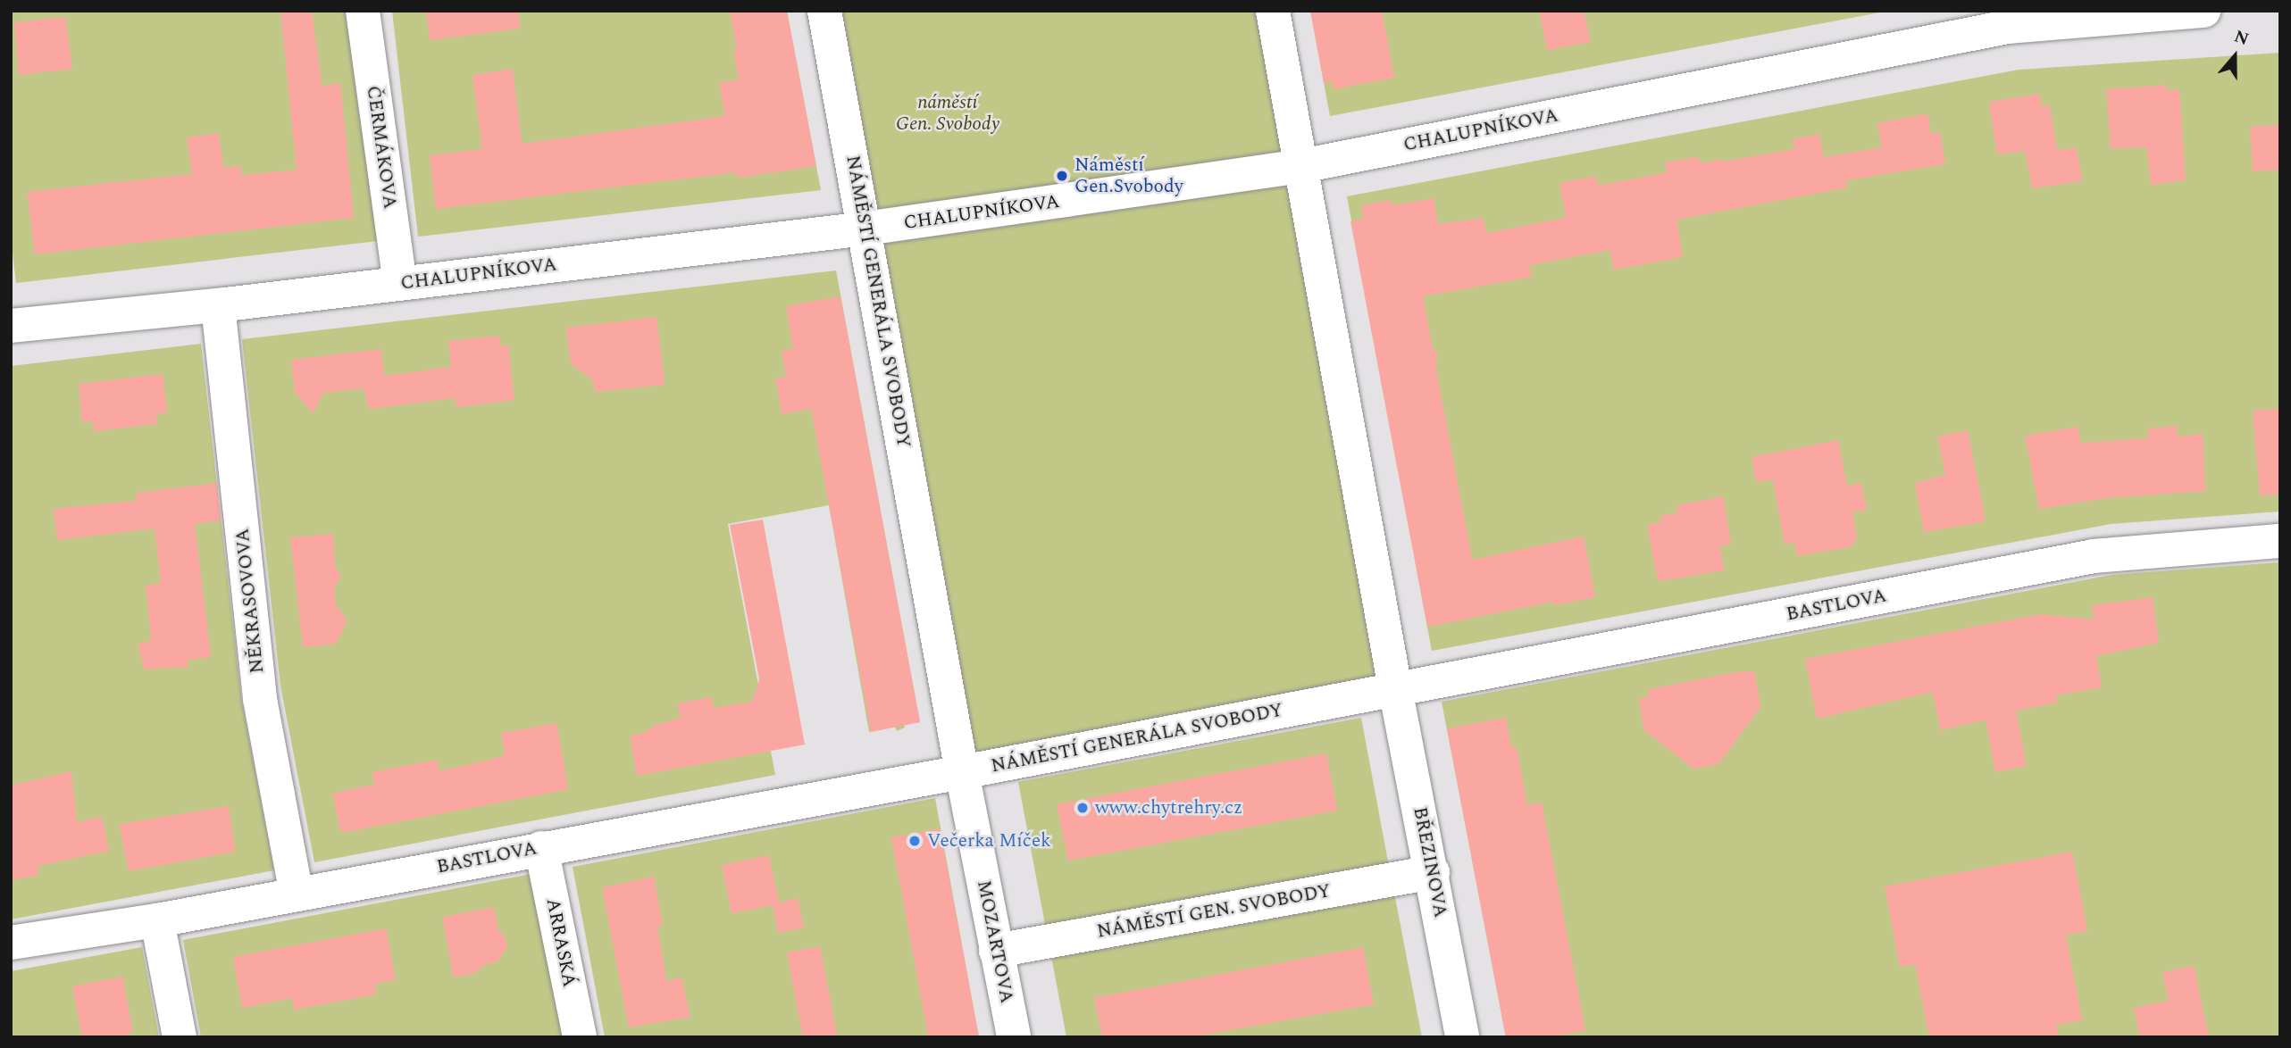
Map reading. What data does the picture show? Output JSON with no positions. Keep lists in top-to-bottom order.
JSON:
{
  "streets": {
    "street": [
      "CHALUPNÍKOVA",
      "ČERMÁKOVA",
      "NÁMĚSTÍ GENERÁLA SVOBODY",
      "NĚKRASOVOVA",
      "BASTLOVA",
      "BŘEZINOVA",
      "NÁMĚSTÍ GEN. SVOBODY",
      "MOZARTOVA",
      "ARRASKÁ"
    ]
  },
  "crossings": [
    ["CHALUPNÍKOVA", "ČERMÁKOVA"],
    ["CHALUPNÍKOVA", "NÁMĚSTÍ GENERÁLA SVOBODY"],
    ["CHALUPNÍKOVA", "NĚKRASOVOVA"],
    ["NÁMĚSTÍ GENERÁLA SVOBODY", "BASTLOVA"],
    ["NÁMĚSTÍ GENERÁLA SVOBODY", "BŘEZINOVA"],
    ["NÁMĚSTÍ GENERÁLA SVOBODY", "MOZARTOVA"],
    ["NĚKRASOVOVA", "BASTLOVA"],
    ["BASTLOVA", "BŘEZINOVA"],
    ["BASTLOVA", "MOZARTOVA"],
    ["BASTLOVA", "ARRASKÁ"],
    ["BŘEZINOVA", "NÁMĚSTÍ GEN. SVOBODY"],
    ["NÁMĚSTÍ GEN. SVOBODY", "MOZARTOVA"]
  ],
  "parks": ["náměstí Gen. Svobody"],
  "places": ["Náměstí Gen.Svobody", "www.chytrehry.cz", "Večerka Míček"],
  "north": "top"
}
